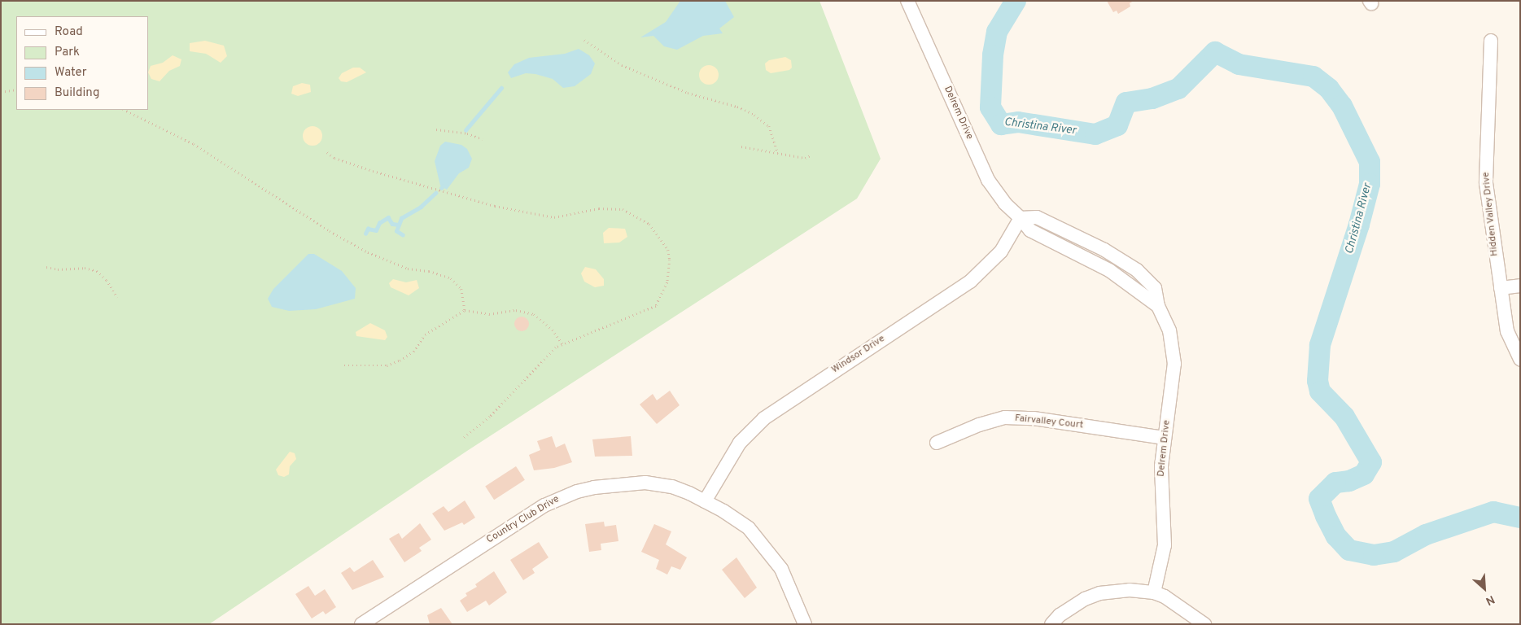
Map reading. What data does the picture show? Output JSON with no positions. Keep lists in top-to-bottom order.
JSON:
{
  "streets": {
    "street": [
      "Delrem Drive",
      "Hidden Valley Drive",
      "Windsor Drive",
      "Fairvalley Court",
      "Country Club Drive"
    ]
  },
  "crossings": [
    ["Delrem Drive", "Windsor Drive"],
    ["Delrem Drive", "Fairvalley Court"],
    ["Windsor Drive", "Country Club Drive"]
  ],
  "water": ["Christina River"],
  "legend": [
    "Road",
    "Park",
    "Water",
    "Building"
  ],
  "north": "bottom right"
}
